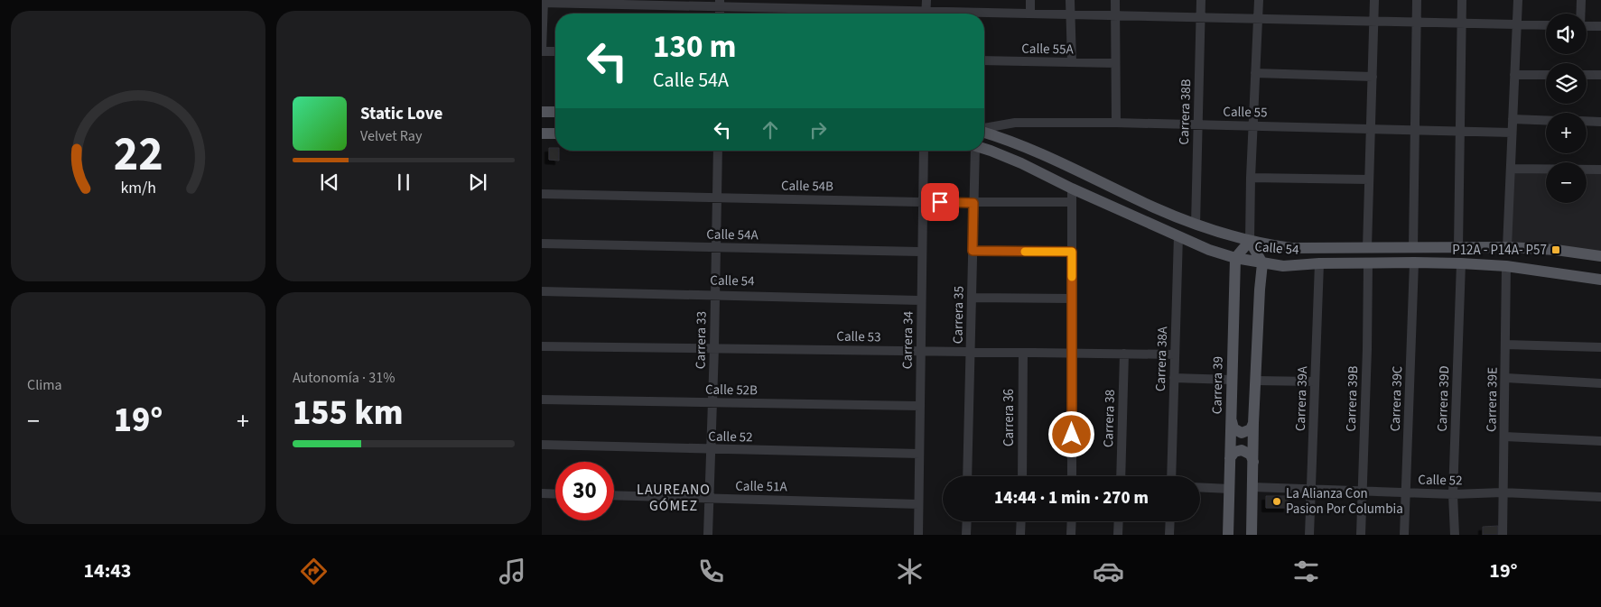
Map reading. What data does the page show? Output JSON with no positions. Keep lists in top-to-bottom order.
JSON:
{
  "streets": {
    "main road": ["Calle 54", "Carrera 39"],
    "street": [
      "Calle 55A",
      "Carrera 38B",
      "Calle 55",
      "Calle 54B",
      "Calle 54A",
      "Carrera 35",
      "Calle 53",
      "Carrera 33",
      "Carrera 34",
      "Carrera 38A",
      "Calle 52B",
      "Carrera 39A",
      "Carrera 39B",
      "Carrera 39C",
      "Carrera 39D",
      "Carrera 39E",
      "Carrera 36",
      "Carrera 38",
      "Calle 52",
      "Calle 51A"
    ]
  },
  "crossings": [
    ["Carrera 38B", "Calle 55"],
    ["Carrera 38B", "Calle 54"],
    ["Calle 54B", "Carrera 35"],
    ["Calle 54B", "Carrera 33"],
    ["Calle 54B", "Carrera 34"],
    ["Calle 54A", "Carrera 33"],
    ["Calle 54A", "Carrera 34"],
    ["Calle 54", "Carrera 33"],
    ["Calle 54", "Carrera 34"],
    ["Calle 54", "Carrera 38A"],
    ["Calle 54", "Carrera 39"],
    ["Calle 54", "Carrera 39A"],
    ["Calle 54", "Carrera 39B"],
    ["Calle 54", "Carrera 39C"],
    ["Calle 54", "Carrera 39D"],
    ["Calle 54", "Carrera 39E"],
    ["Carrera 35", "Calle 53"],
    ["Calle 53", "Carrera 33"],
    ["Calle 53", "Carrera 34"],
    ["Calle 53", "Carrera 38A"],
    ["Calle 53", "Carrera 36"],
    ["Calle 53", "Carrera 38"],
    ["Carrera 33", "Calle 52B"],
    ["Carrera 33", "Calle 52"],
    ["Carrera 33", "Calle 51A"],
    ["Carrera 34", "Calle 52B"],
    ["Carrera 34", "Calle 52"],
    ["Carrera 34", "Calle 51A"],
    ["Carrera 39A", "Calle 52"],
    ["Carrera 39B", "Calle 52"],
    ["Carrera 39C", "Calle 52"],
    ["Carrera 39D", "Calle 52"],
    ["Carrera 39E", "Calle 52"]
  ],
  "districts": ["LAUREANO GÓMEZ"],
  "places": {
    "transit": ["P12A - P14A- P57"],
    "other": ["La Alianza Con Pasion Por Columbia"]
  },
  "page": {
    "map_buttons": ["+", "−"],
    "turn": ["130 m", "Calle 54A"],
    "song": ["Static Love", "Velvet Ray"],
    "tile": [
      "Clima",
      ["Autonomía · 31%", "155 km"]
    ],
    "heat": ["−", "19°", "+"],
    "limit": "30",
    "trip": "14:44 · 1 min · 270 m",
    "tabs": ["14:43", "19°"],
    "gauge": ["22", "km/h"]
  }
}
